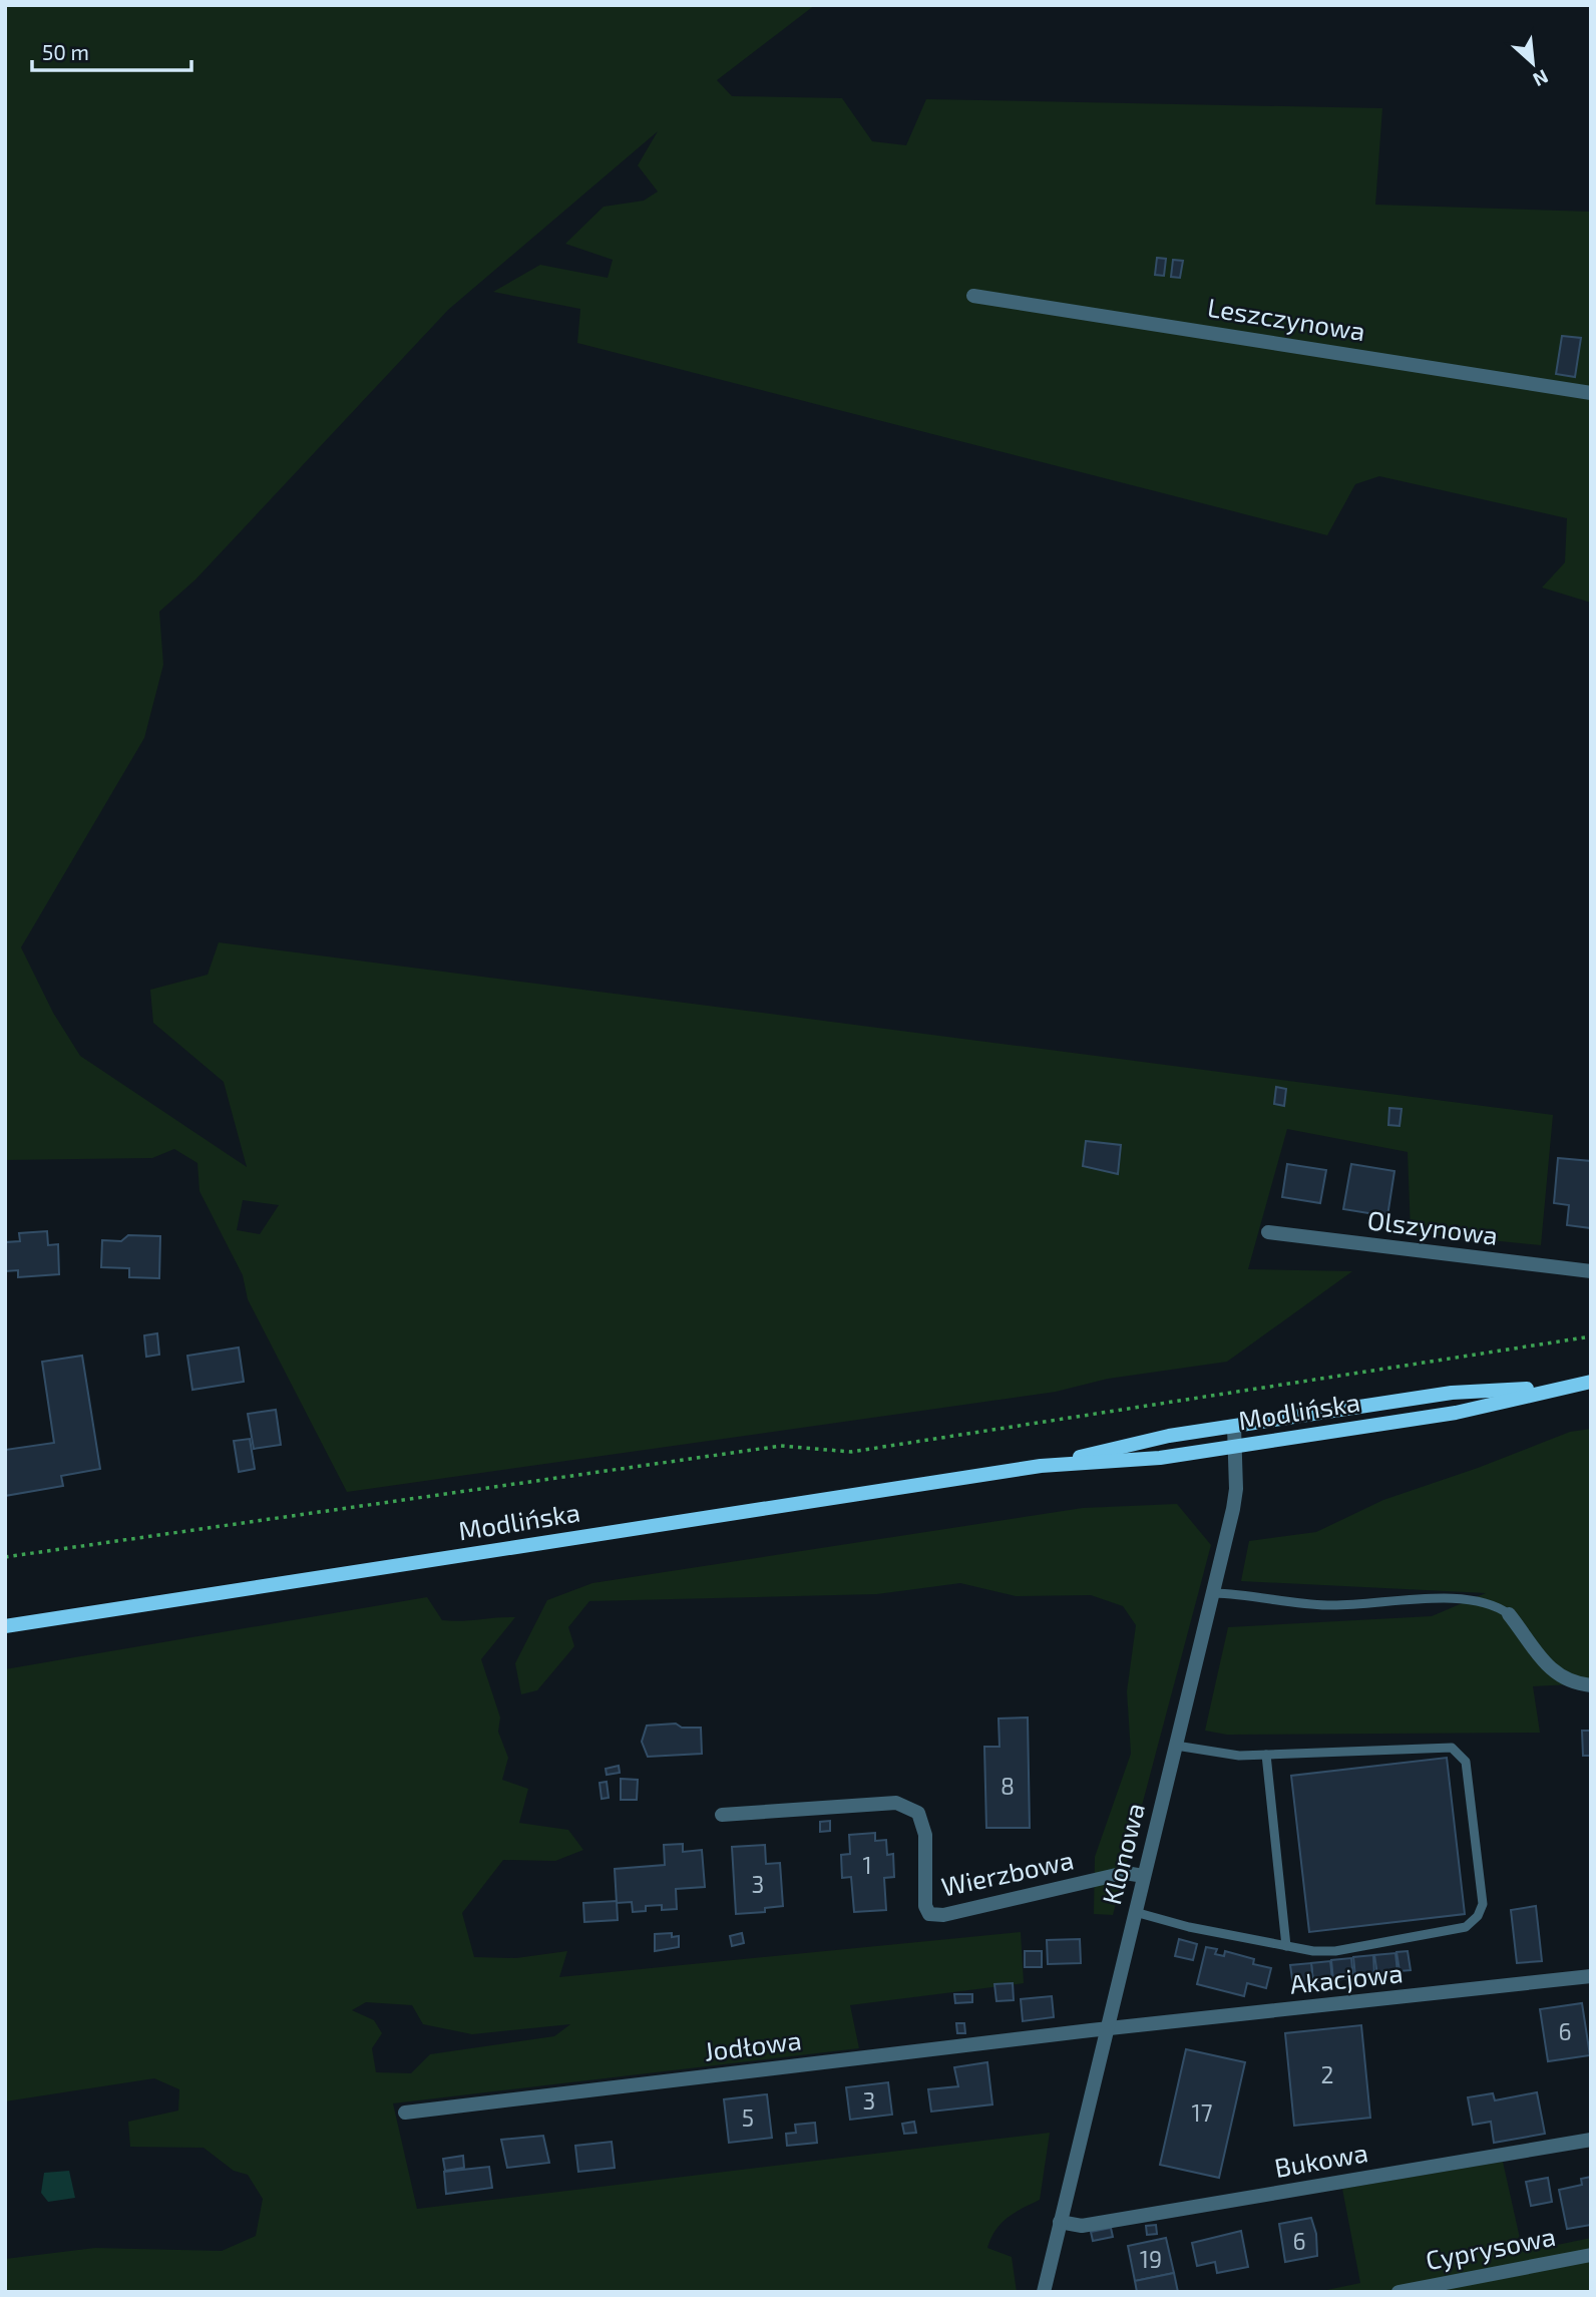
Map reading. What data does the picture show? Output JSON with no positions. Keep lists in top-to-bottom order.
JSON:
{
  "streets": {
    "main road": ["Modlińska"],
    "street": [
      "Leszczynowa",
      "Olszynowa",
      "Klonowa",
      "Wierzbowa",
      "Akacjowa",
      "Jodłowa",
      "Bukowa",
      "Cyprysowa"
    ]
  },
  "crossings": [
    ["Modlińska", "Klonowa"],
    ["Klonowa", "Wierzbowa"],
    ["Klonowa", "Akacjowa"],
    ["Klonowa", "Jodłowa"],
    ["Klonowa", "Bukowa"],
    ["Akacjowa", "Jodłowa"]
  ],
  "house_numbers": [
    "8",
    "1",
    "3",
    "6",
    "2",
    "3",
    "17",
    "5",
    "6",
    "19"
  ],
  "scale_bar": "50 m",
  "north": "bottom right"
}
